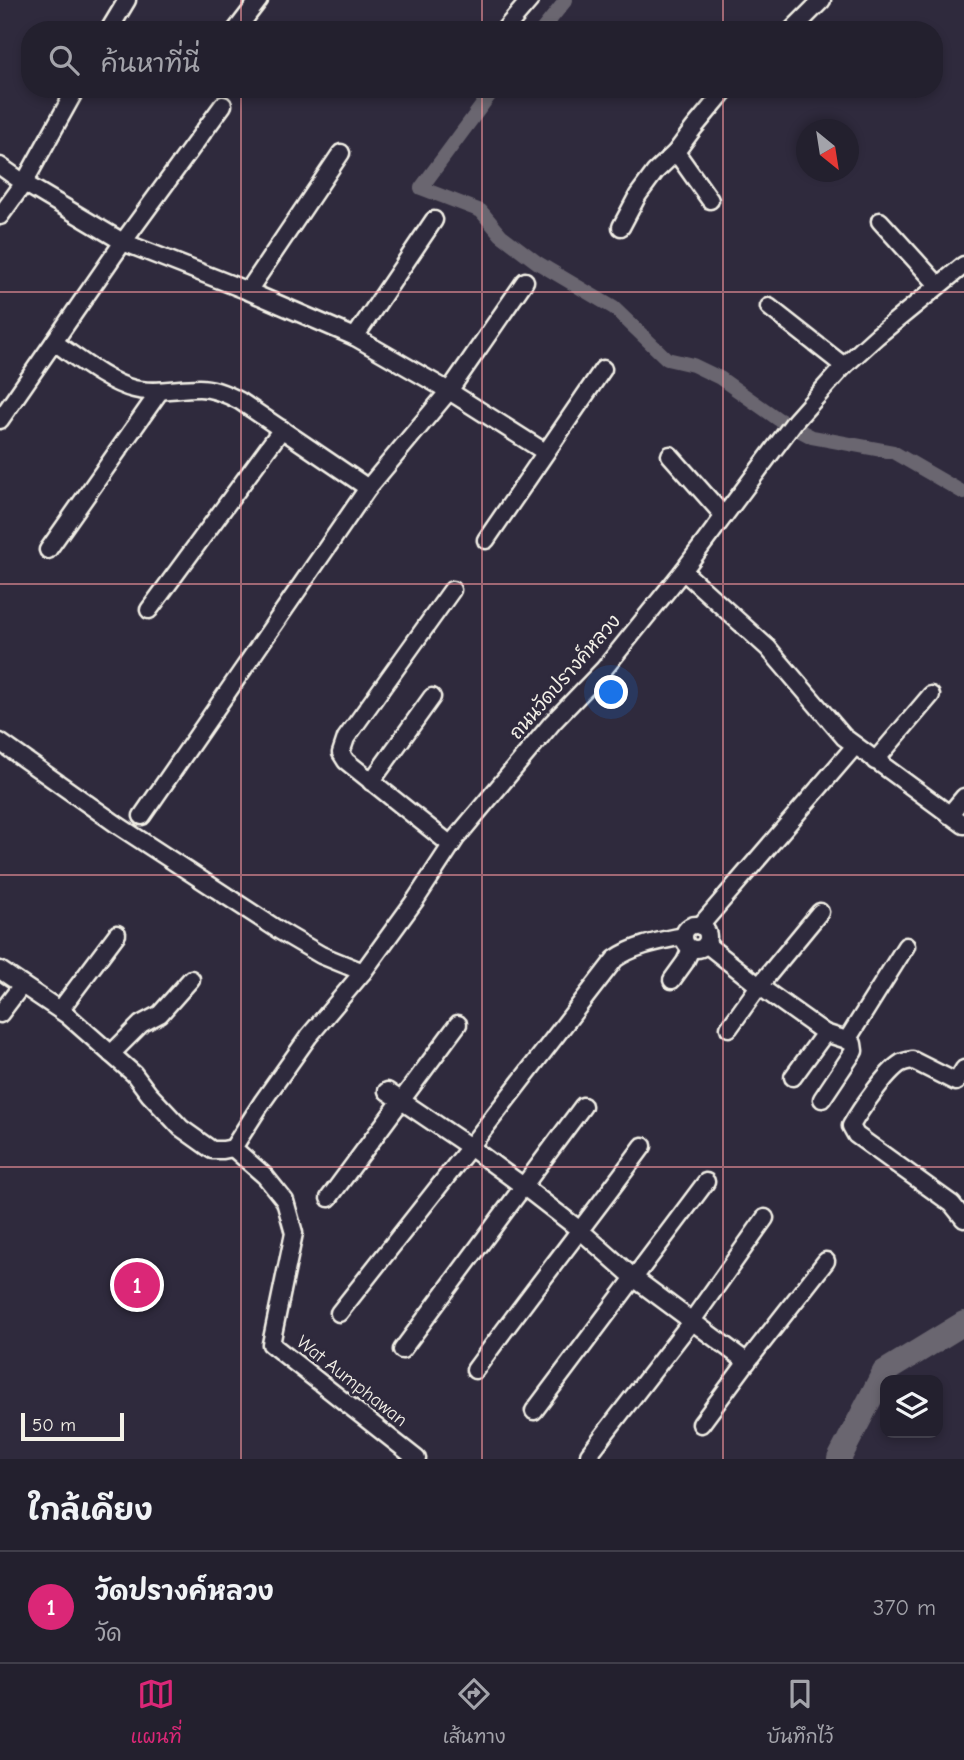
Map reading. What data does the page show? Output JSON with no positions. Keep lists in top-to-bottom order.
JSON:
{
  "streets": {
    "street": ["ถนนวัดปรางค์หลวง", "Wat Aumphawan"]
  },
  "crossings": [
    ["ถนนวัดปรางค์หลวง", "Wat Aumphawan"]
  ],
  "scale_bar": "50 m",
  "north": "bottom right",
  "page": {
    "search": "ค้นหาที่นี่",
    "pins": "1",
    "scale": "50 m",
    "heading": "ใกล้เคียง",
    "list": [
      {
        "mark": "1",
        "name": "วัดปรางค์หลวง",
        "note": "วัด",
        "value": "370 m"
      }
    ],
    "nav": ["แผนที่", "เส้นทาง", "บันทึกไว้"]
  }
}
